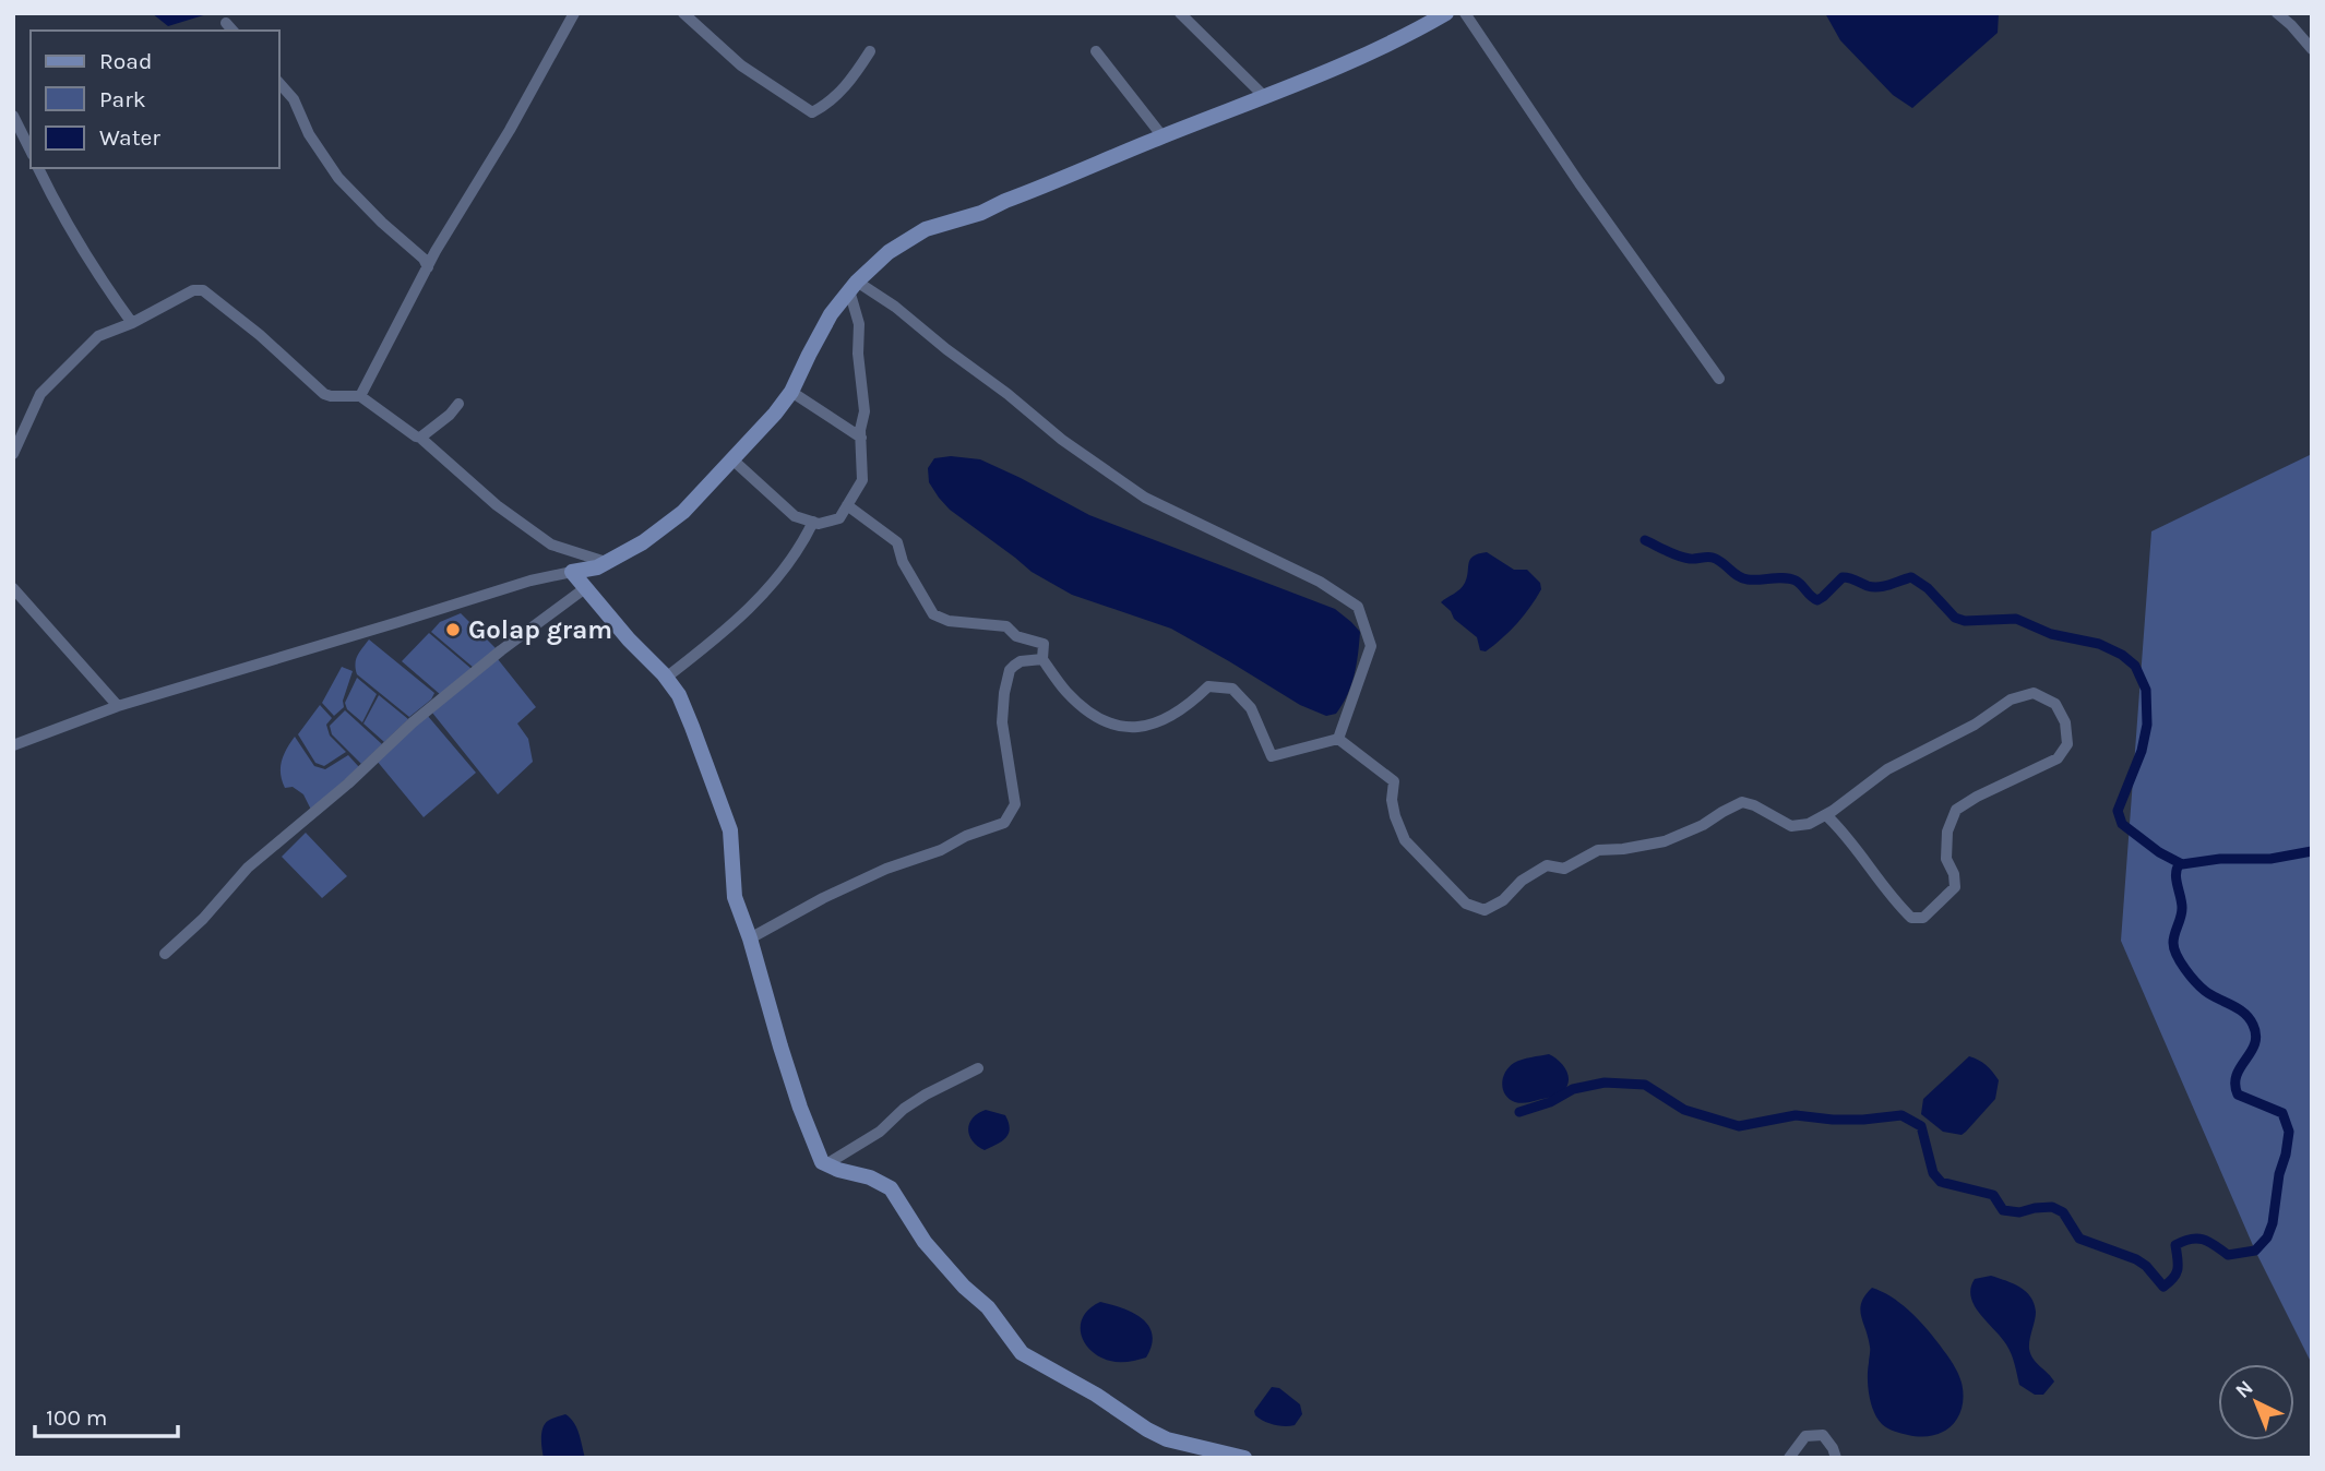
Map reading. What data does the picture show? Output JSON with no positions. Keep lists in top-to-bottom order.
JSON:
{
  "places": ["Golap gram"],
  "legend": ["Road", "Park", "Water"],
  "scale_bar": "100 m",
  "north": "top left"
}
